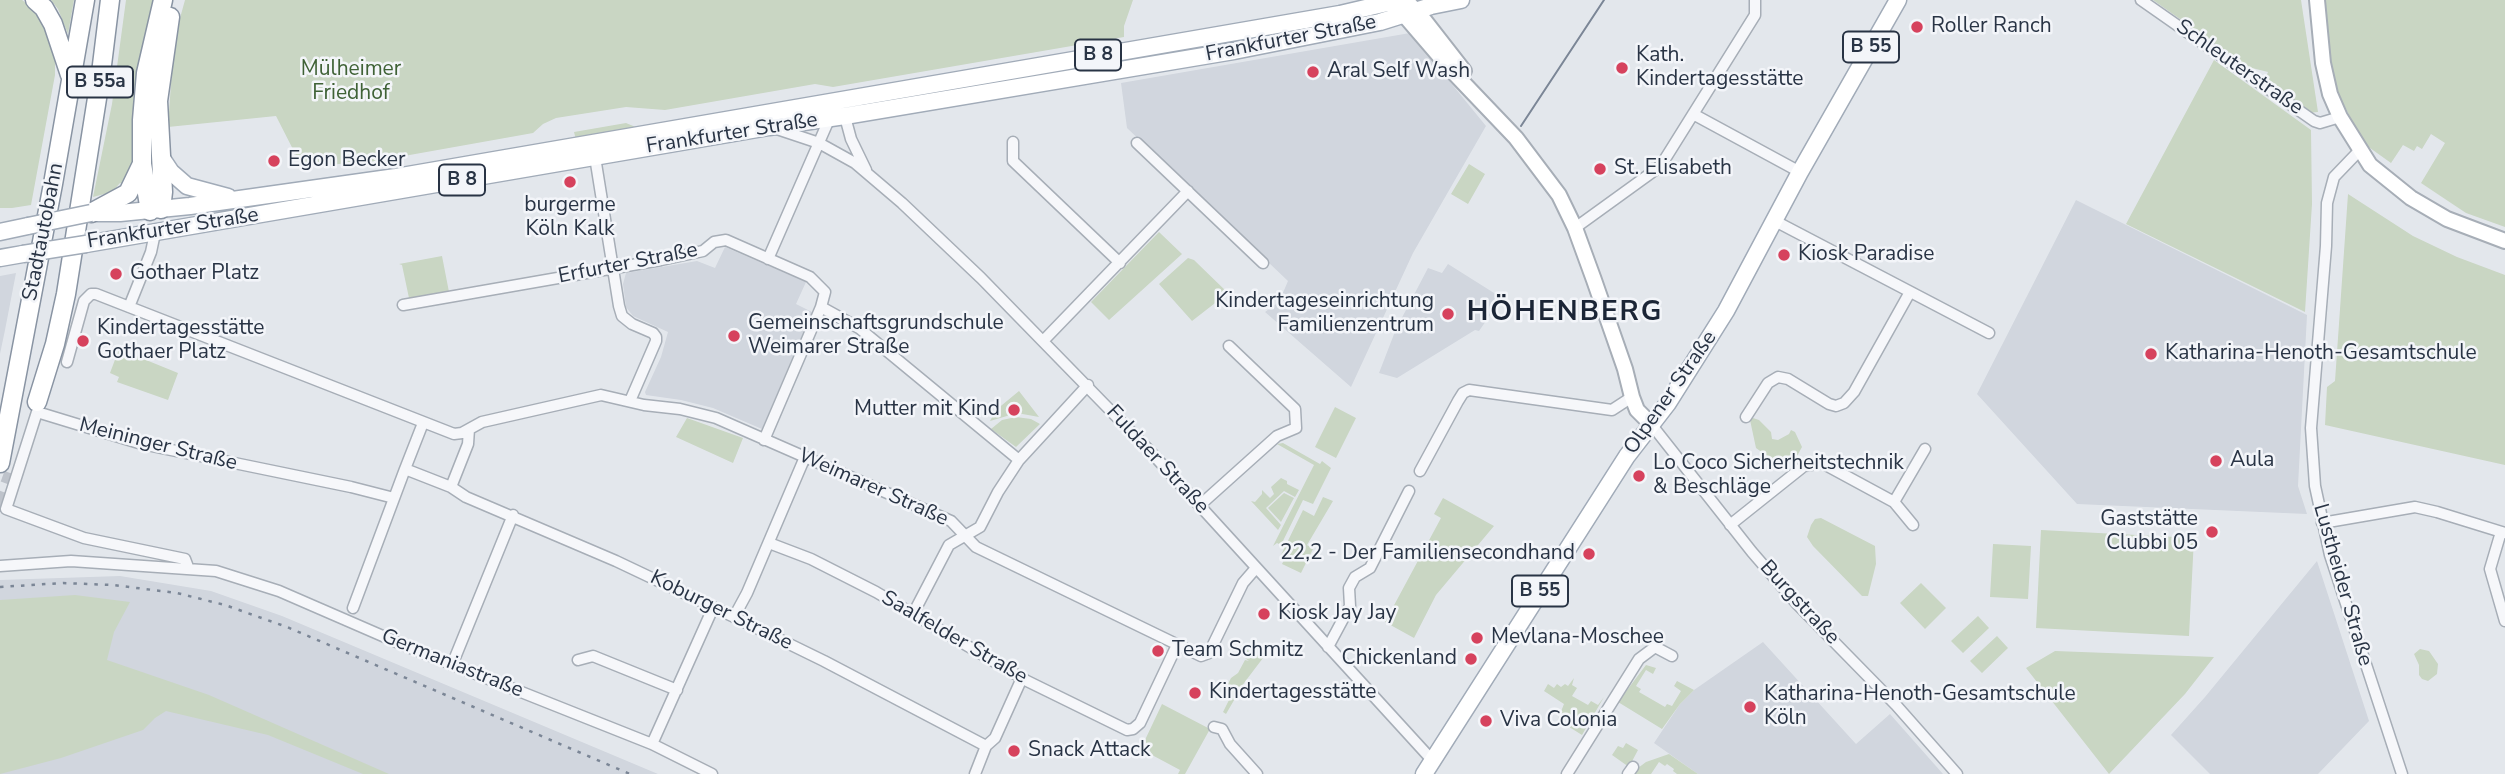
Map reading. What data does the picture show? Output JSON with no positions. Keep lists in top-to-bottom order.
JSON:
{
  "streets": {
    "highway": ["B 55a", "Stadtautobahn"],
    "main road": [
      "Frankfurter Straße",
      "B 55",
      "B 8",
      "Olpener Straße"
    ],
    "street": [
      "Schleuterstraße",
      "Erfurter Straße",
      "Meininger Straße",
      "Fuldaer Straße",
      "Weimarer Straße",
      "Lustheider Straße",
      "Burgstraße",
      "Koburger Straße",
      "Saalfelder Straße",
      "Germaniastraße"
    ]
  },
  "crossings": [
    ["Frankfurter Straße", "Fuldaer Straße"],
    ["Olpener Straße", "Fuldaer Straße"],
    ["Olpener Straße", "Burgstraße"],
    ["Meininger Straße", "Germaniastraße"],
    ["Fuldaer Straße", "Weimarer Straße"],
    ["Weimarer Straße", "Saalfelder Straße"]
  ],
  "districts": ["HÖHENBERG"],
  "parks": ["Mülheimer Friedhof"],
  "places": [
    "Roller Ranch",
    "Kath. Kindertagesstätte",
    "Aral Self Wash",
    "Egon Becker",
    "St. Elisabeth",
    "burgerme Köln Kalk",
    "Kiosk Paradise",
    "Gothaer Platz",
    "Kindertageseinrichtung Familienzentrum",
    "Gemeinschaftsgrundschule Weimarer Straße",
    "Kindertagesstätte Gothaer Platz",
    "Katharina-Henoth-Gesamtschule",
    "Mutter mit Kind",
    "Aula",
    "Lo Coco Sicherheitstechnik & Beschläge",
    "Gaststätte Clubbi 05",
    "22,2 - Der Familiensecondhand",
    "Kiosk Jay Jay",
    "Mevlana-Moschee",
    "Team Schmitz",
    "Chickenland",
    "Kindertagesstätte",
    "Katharina-Henoth-Gesamtschule Köln",
    "Viva Colonia",
    "Snack Attack"
  ]
}
